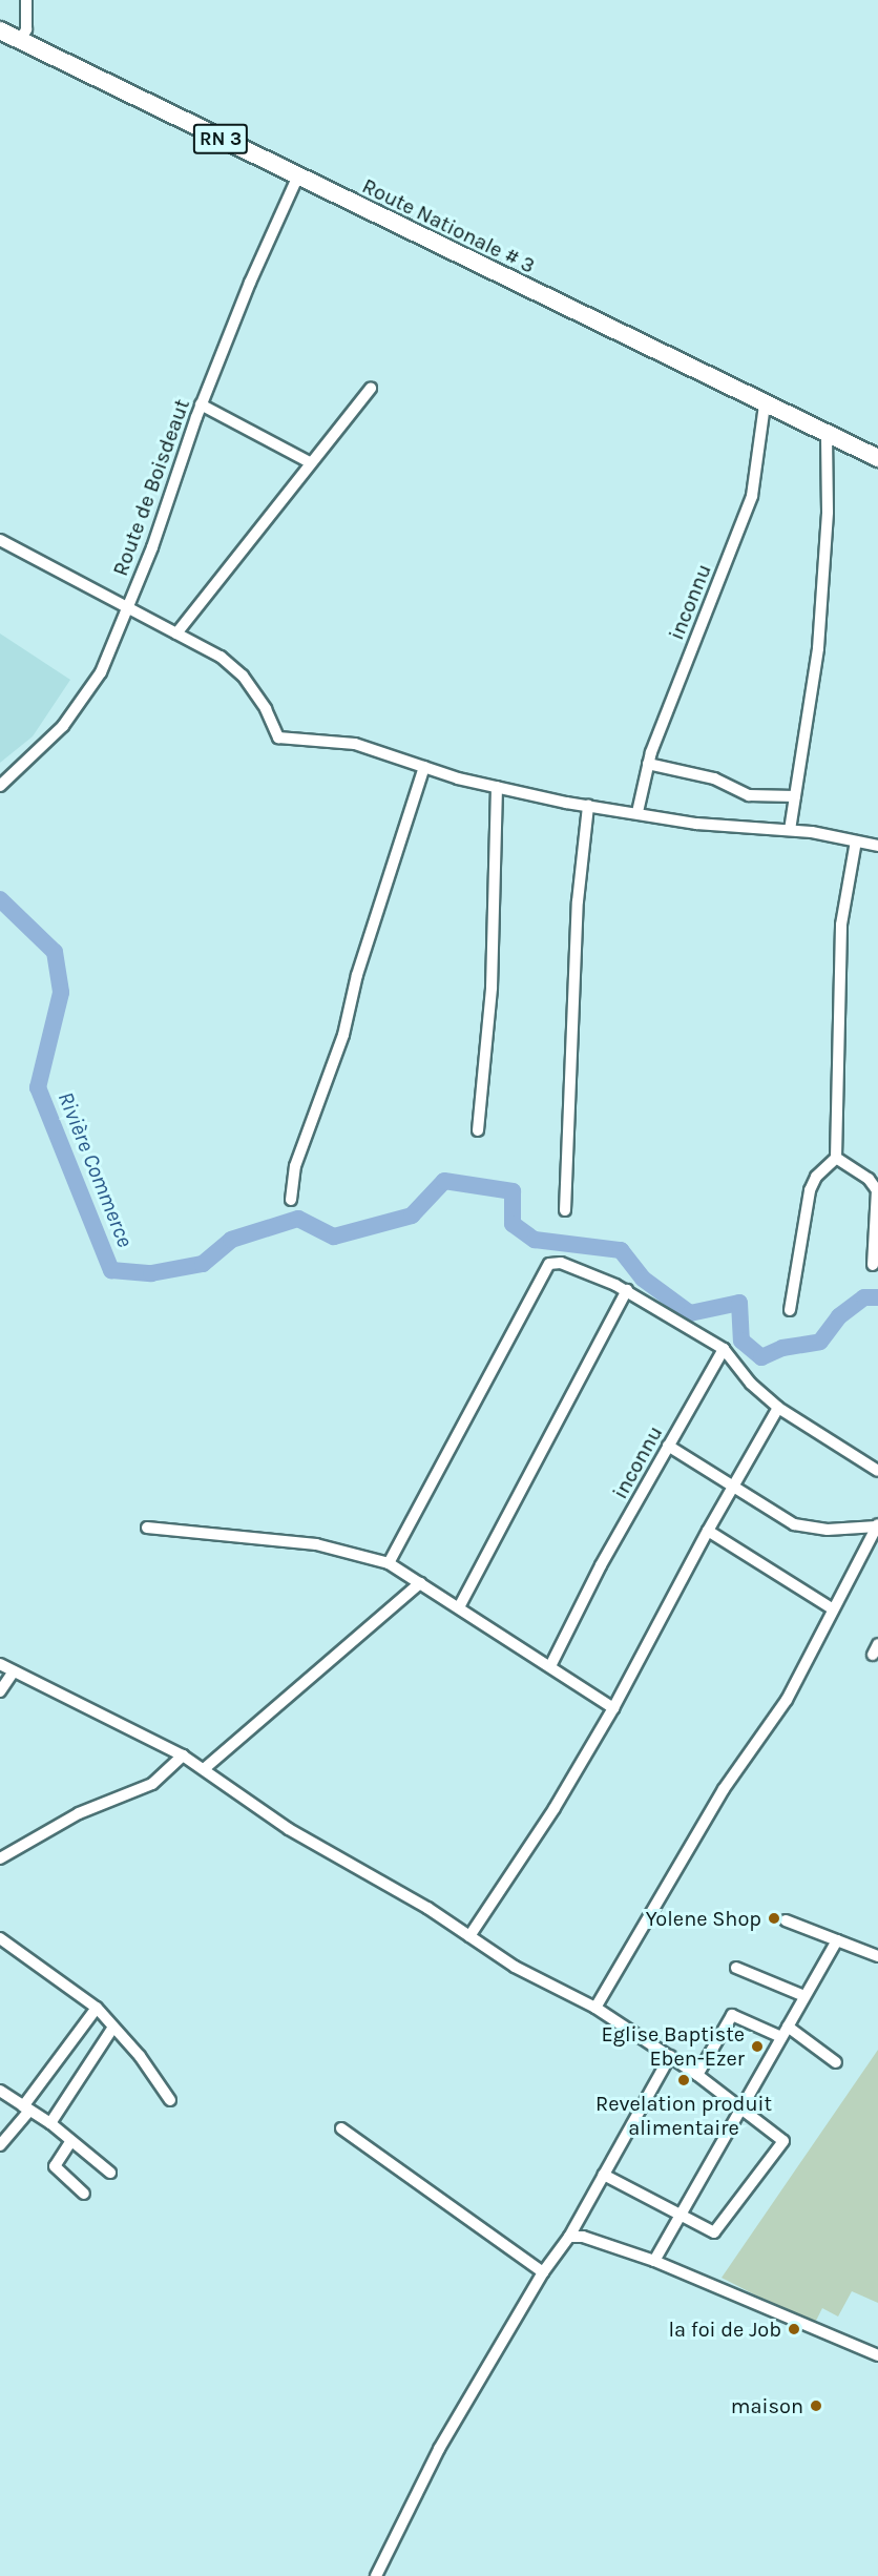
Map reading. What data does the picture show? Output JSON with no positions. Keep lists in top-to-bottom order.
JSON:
{
  "streets": {
    "main road": ["RN 3", "Route Nationale # 3"],
    "street": ["Route de Boisdeaut", "inconnu"]
  },
  "crossings": [
    ["Route Nationale # 3", "Route de Boisdeaut"],
    ["Route Nationale # 3", "inconnu"]
  ],
  "water": ["Rivière Commerce"],
  "places": [
    "Yolene Shop",
    "Eglise Baptiste Eben-Ezer",
    "Revelation produit alimentaire",
    "la foi de Job",
    "maison"
  ]
}
